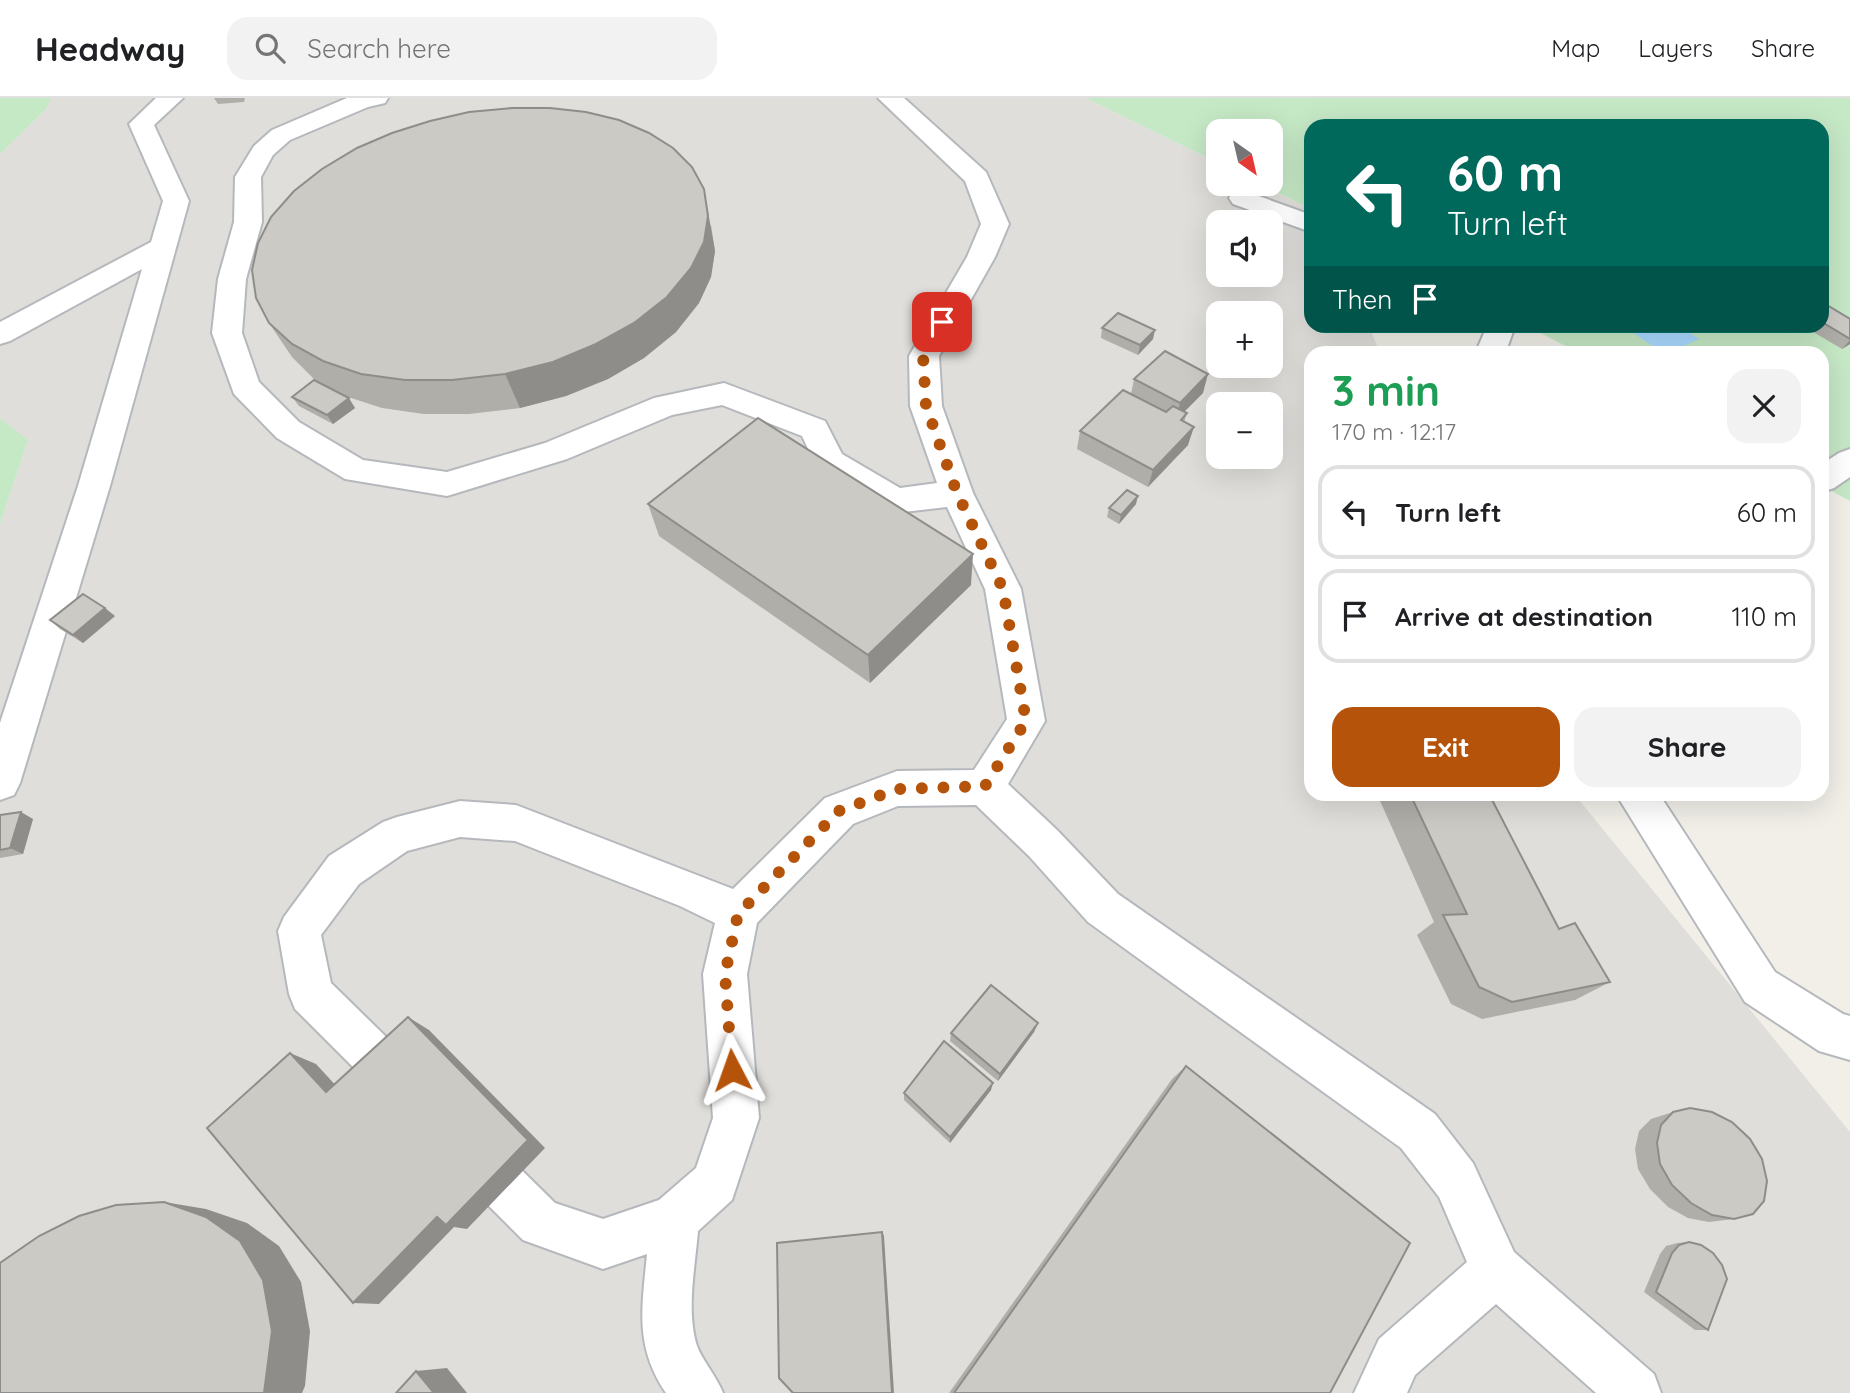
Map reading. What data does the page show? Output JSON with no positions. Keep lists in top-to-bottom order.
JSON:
{
  "north": "bottom right",
  "page": {
    "header": "Headway",
    "search": "Search here",
    "nav": ["Map", "Layers", "Share"],
    "map_buttons": ["+", "−"],
    "turn": ["60 m", "Turn left"],
    "then": "Then",
    "heading": ["3 min", "170 m · 12:17"],
    "list": [
      {
        "name": "Turn left",
        "value": "60 m"
      },
      {
        "name": "Arrive at destination",
        "value": "110 m"
      }
    ],
    "buttons": ["Exit", "Share"]
  }
}
